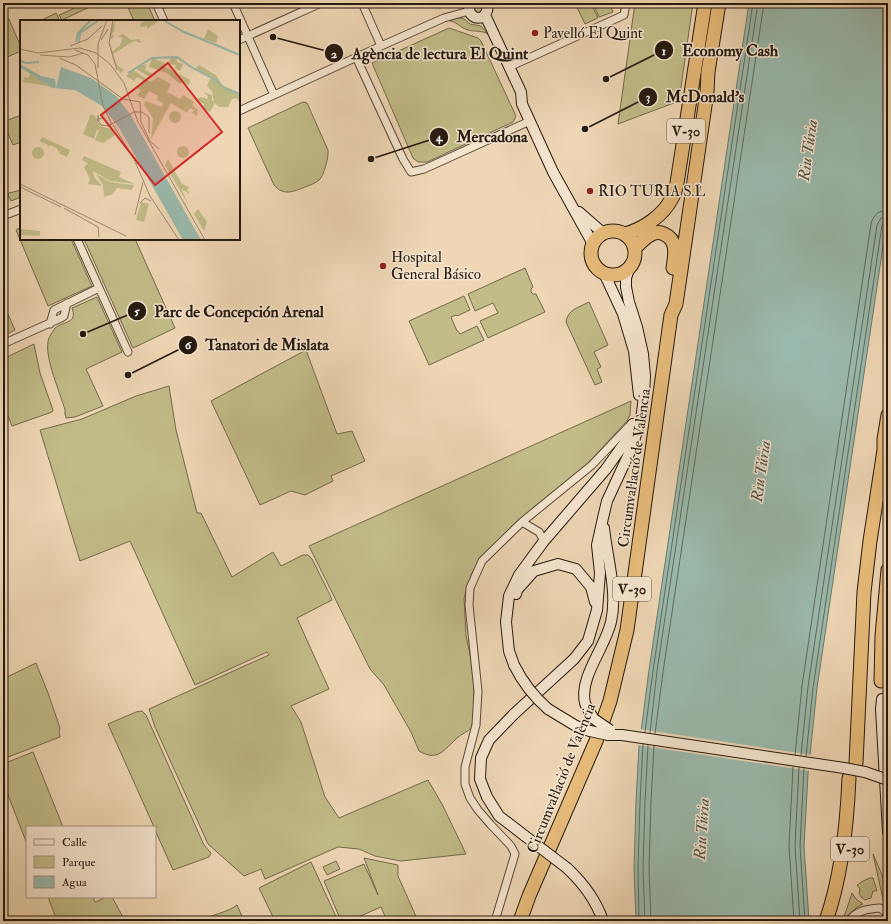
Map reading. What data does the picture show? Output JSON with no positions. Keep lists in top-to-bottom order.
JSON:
{
  "streets": {
    "highway": ["V-30", "Circumval·lació de València"]
  },
  "water": ["Riu Túria"],
  "places": [
    "Pavelló El Quint",
    "Agència de lectura El Quint",
    "Economy Cash",
    "McDonald's",
    "Mercadona",
    "RIO TURIA S.L",
    "Hospital General Básico",
    "Parc de Concepción Arenal",
    "Tanatori de Mislata"
  ],
  "legend": ["Calle", "Parque", "Agua"]
}
